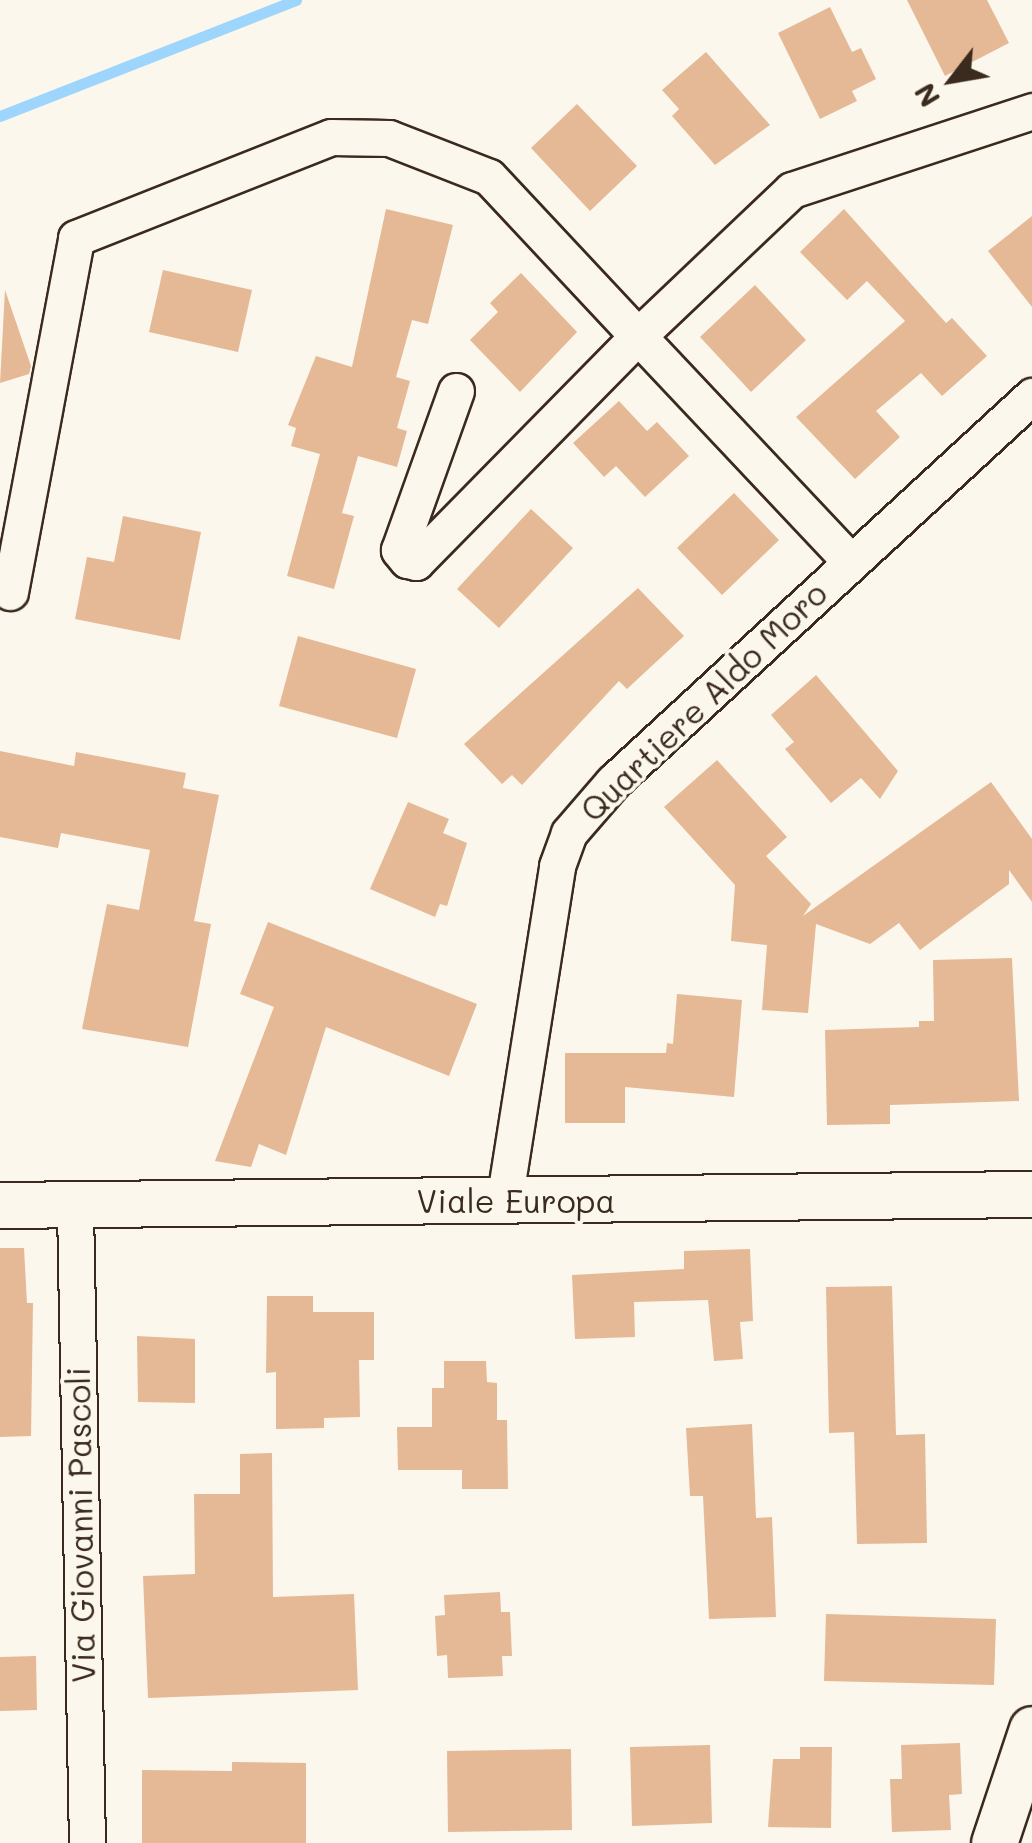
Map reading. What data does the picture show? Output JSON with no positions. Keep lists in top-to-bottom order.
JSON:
{
  "streets": {
    "street": ["Quartiere Aldo Moro", "Viale Europa", "Via Giovanni Pascoli"]
  },
  "crossings": [
    ["Quartiere Aldo Moro", "Viale Europa"],
    ["Viale Europa", "Via Giovanni Pascoli"]
  ],
  "north": "bottom left"
}
